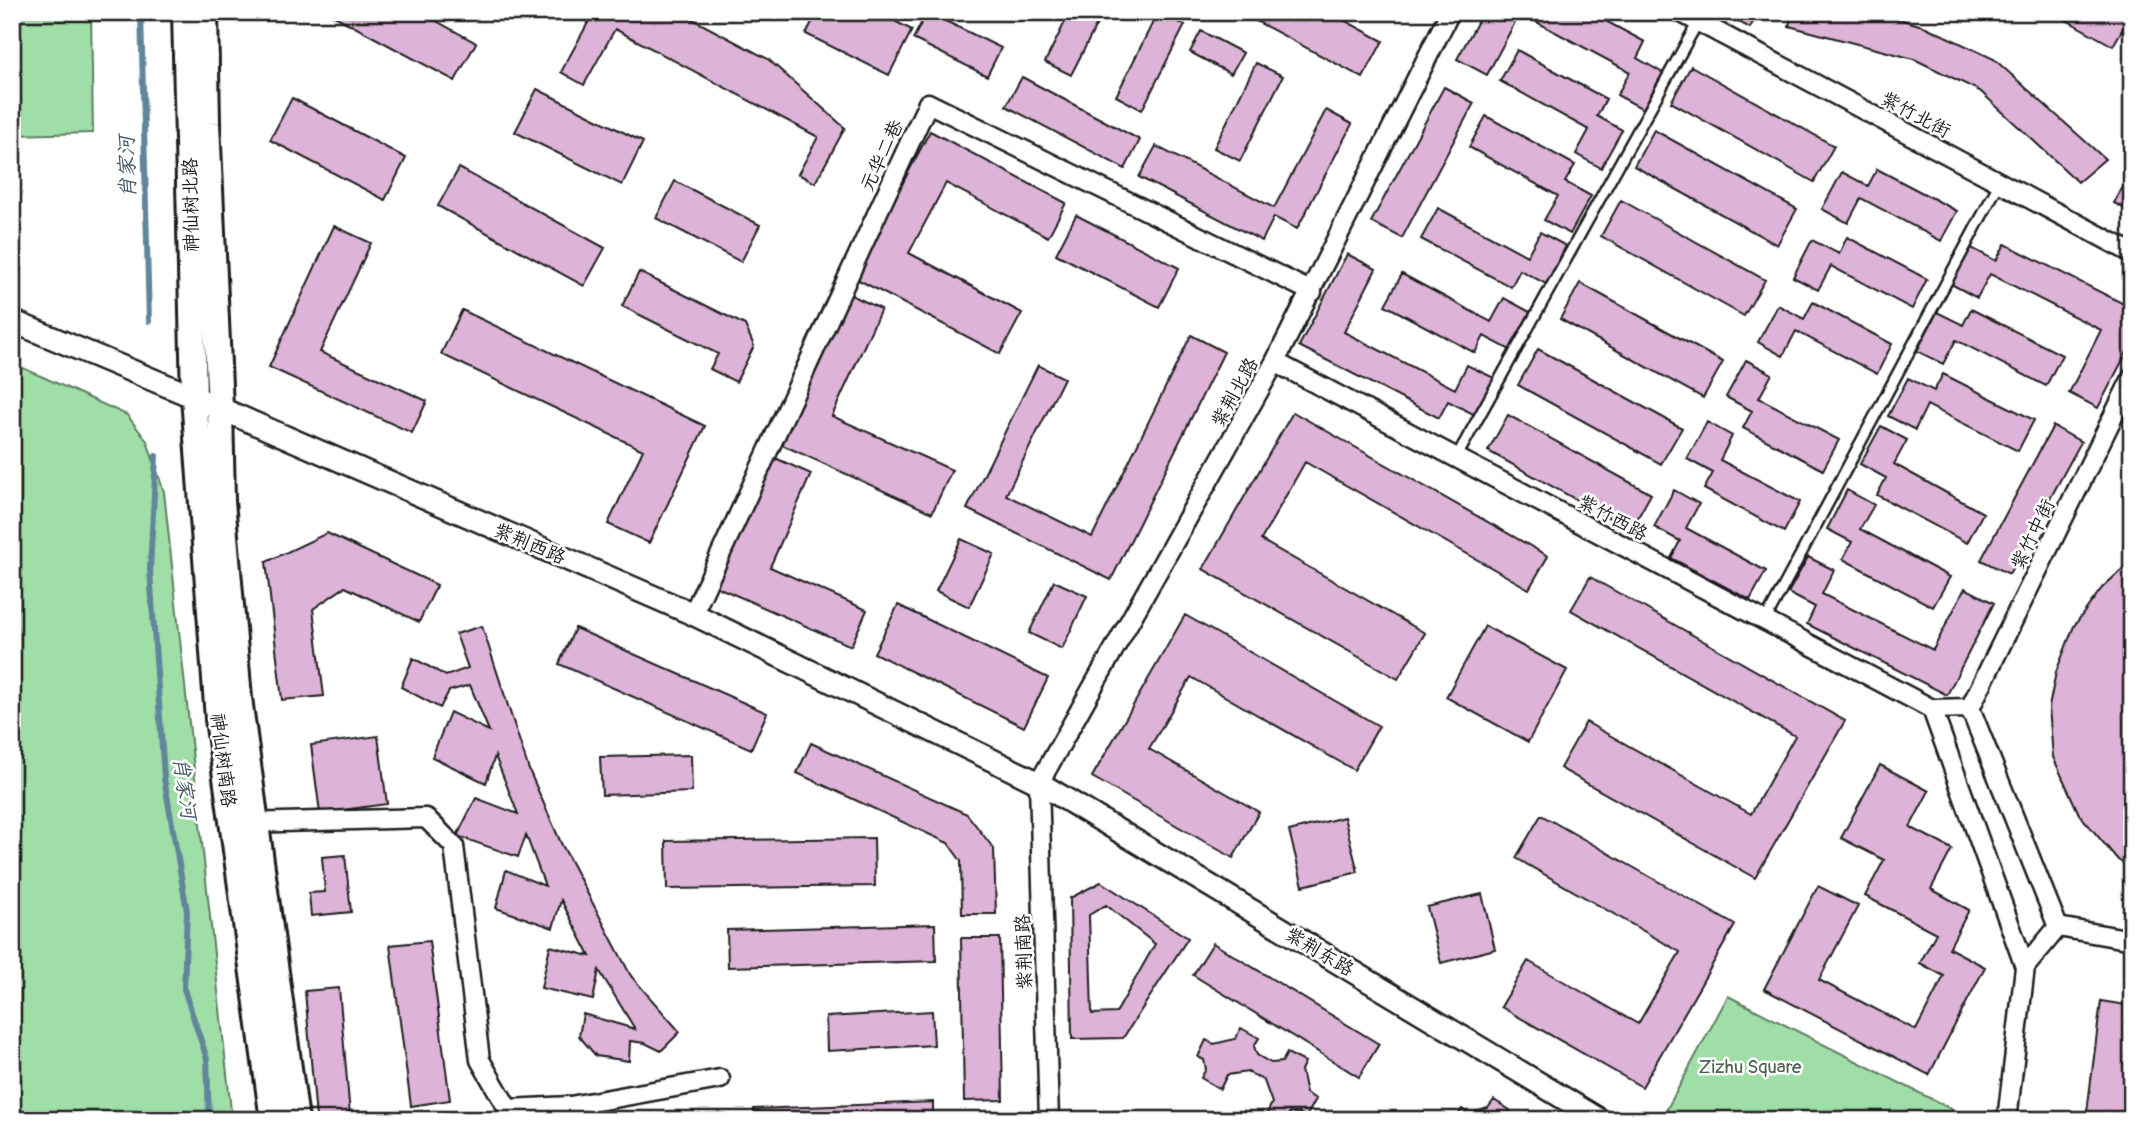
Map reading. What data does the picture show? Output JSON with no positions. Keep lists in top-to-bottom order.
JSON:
{
  "streets": {
    "main road": ["神仙树北路", "神仙树南路"],
    "street": [
      "紫竹北街",
      "元华二巷",
      "紫荆北路",
      "紫竹西路",
      "紫竹中街",
      "紫荆西路",
      "紫荆东路",
      "紫荆南路"
    ]
  },
  "crossings": [
    ["元华二巷", "紫荆北路"],
    ["元华二巷", "紫荆西路"],
    ["神仙树北路", "紫荆西路"],
    ["神仙树北路", "神仙树南路"],
    ["紫荆北路", "紫竹西路"],
    ["紫荆北路", "紫荆西路"],
    ["紫荆北路", "紫荆东路"],
    ["紫荆北路", "紫荆南路"],
    ["紫荆西路", "神仙树南路"],
    ["紫荆西路", "紫荆东路"],
    ["紫荆西路", "紫荆南路"],
    ["紫荆东路", "紫荆南路"]
  ],
  "water": ["肖家河"],
  "parks": ["Zizhu Square"]
}
